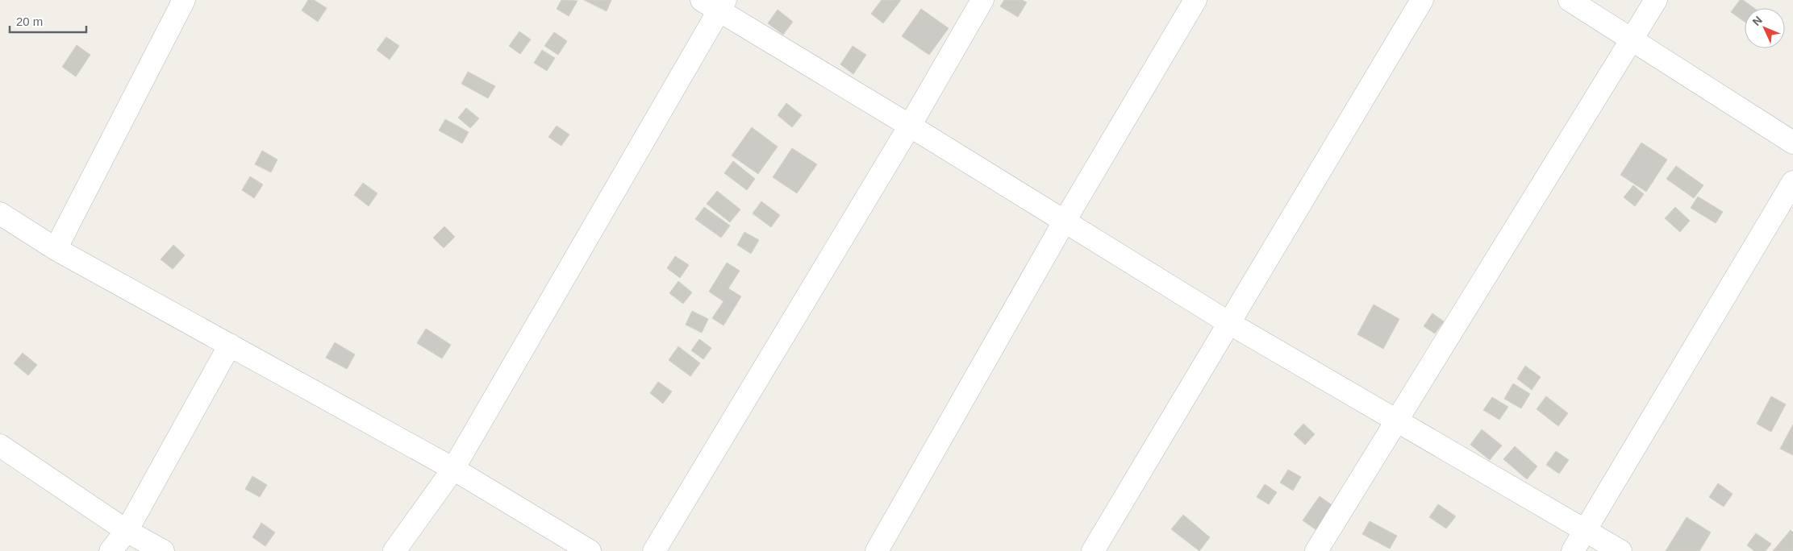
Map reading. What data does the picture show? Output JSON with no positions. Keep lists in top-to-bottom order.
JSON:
{
  "scale_bar": "20 m",
  "north": "top left"
}
